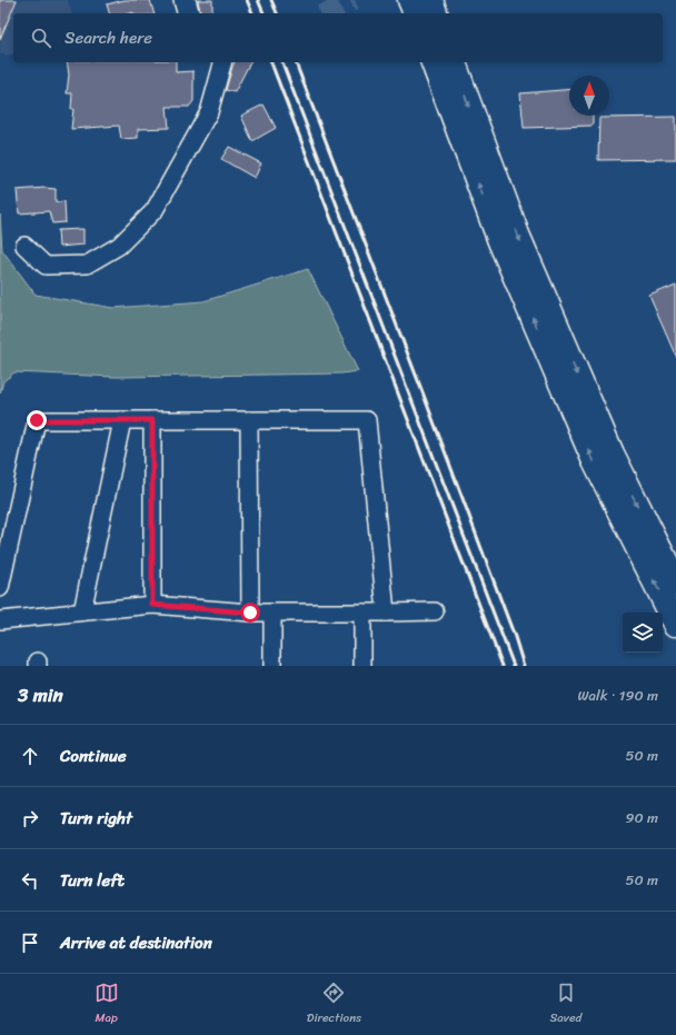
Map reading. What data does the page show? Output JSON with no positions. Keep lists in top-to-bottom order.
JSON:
{
  "north": "top",
  "page": {
    "search": "Search here",
    "heading": ["3 min", "Walk · 190 m"],
    "list": [
      ["Continue", "50 m"],
      ["Turn right", "90 m"],
      ["Turn left", "50 m"],
      "Arrive at destination"
    ],
    "nav": ["Map", "Directions", "Saved"]
  }
}
